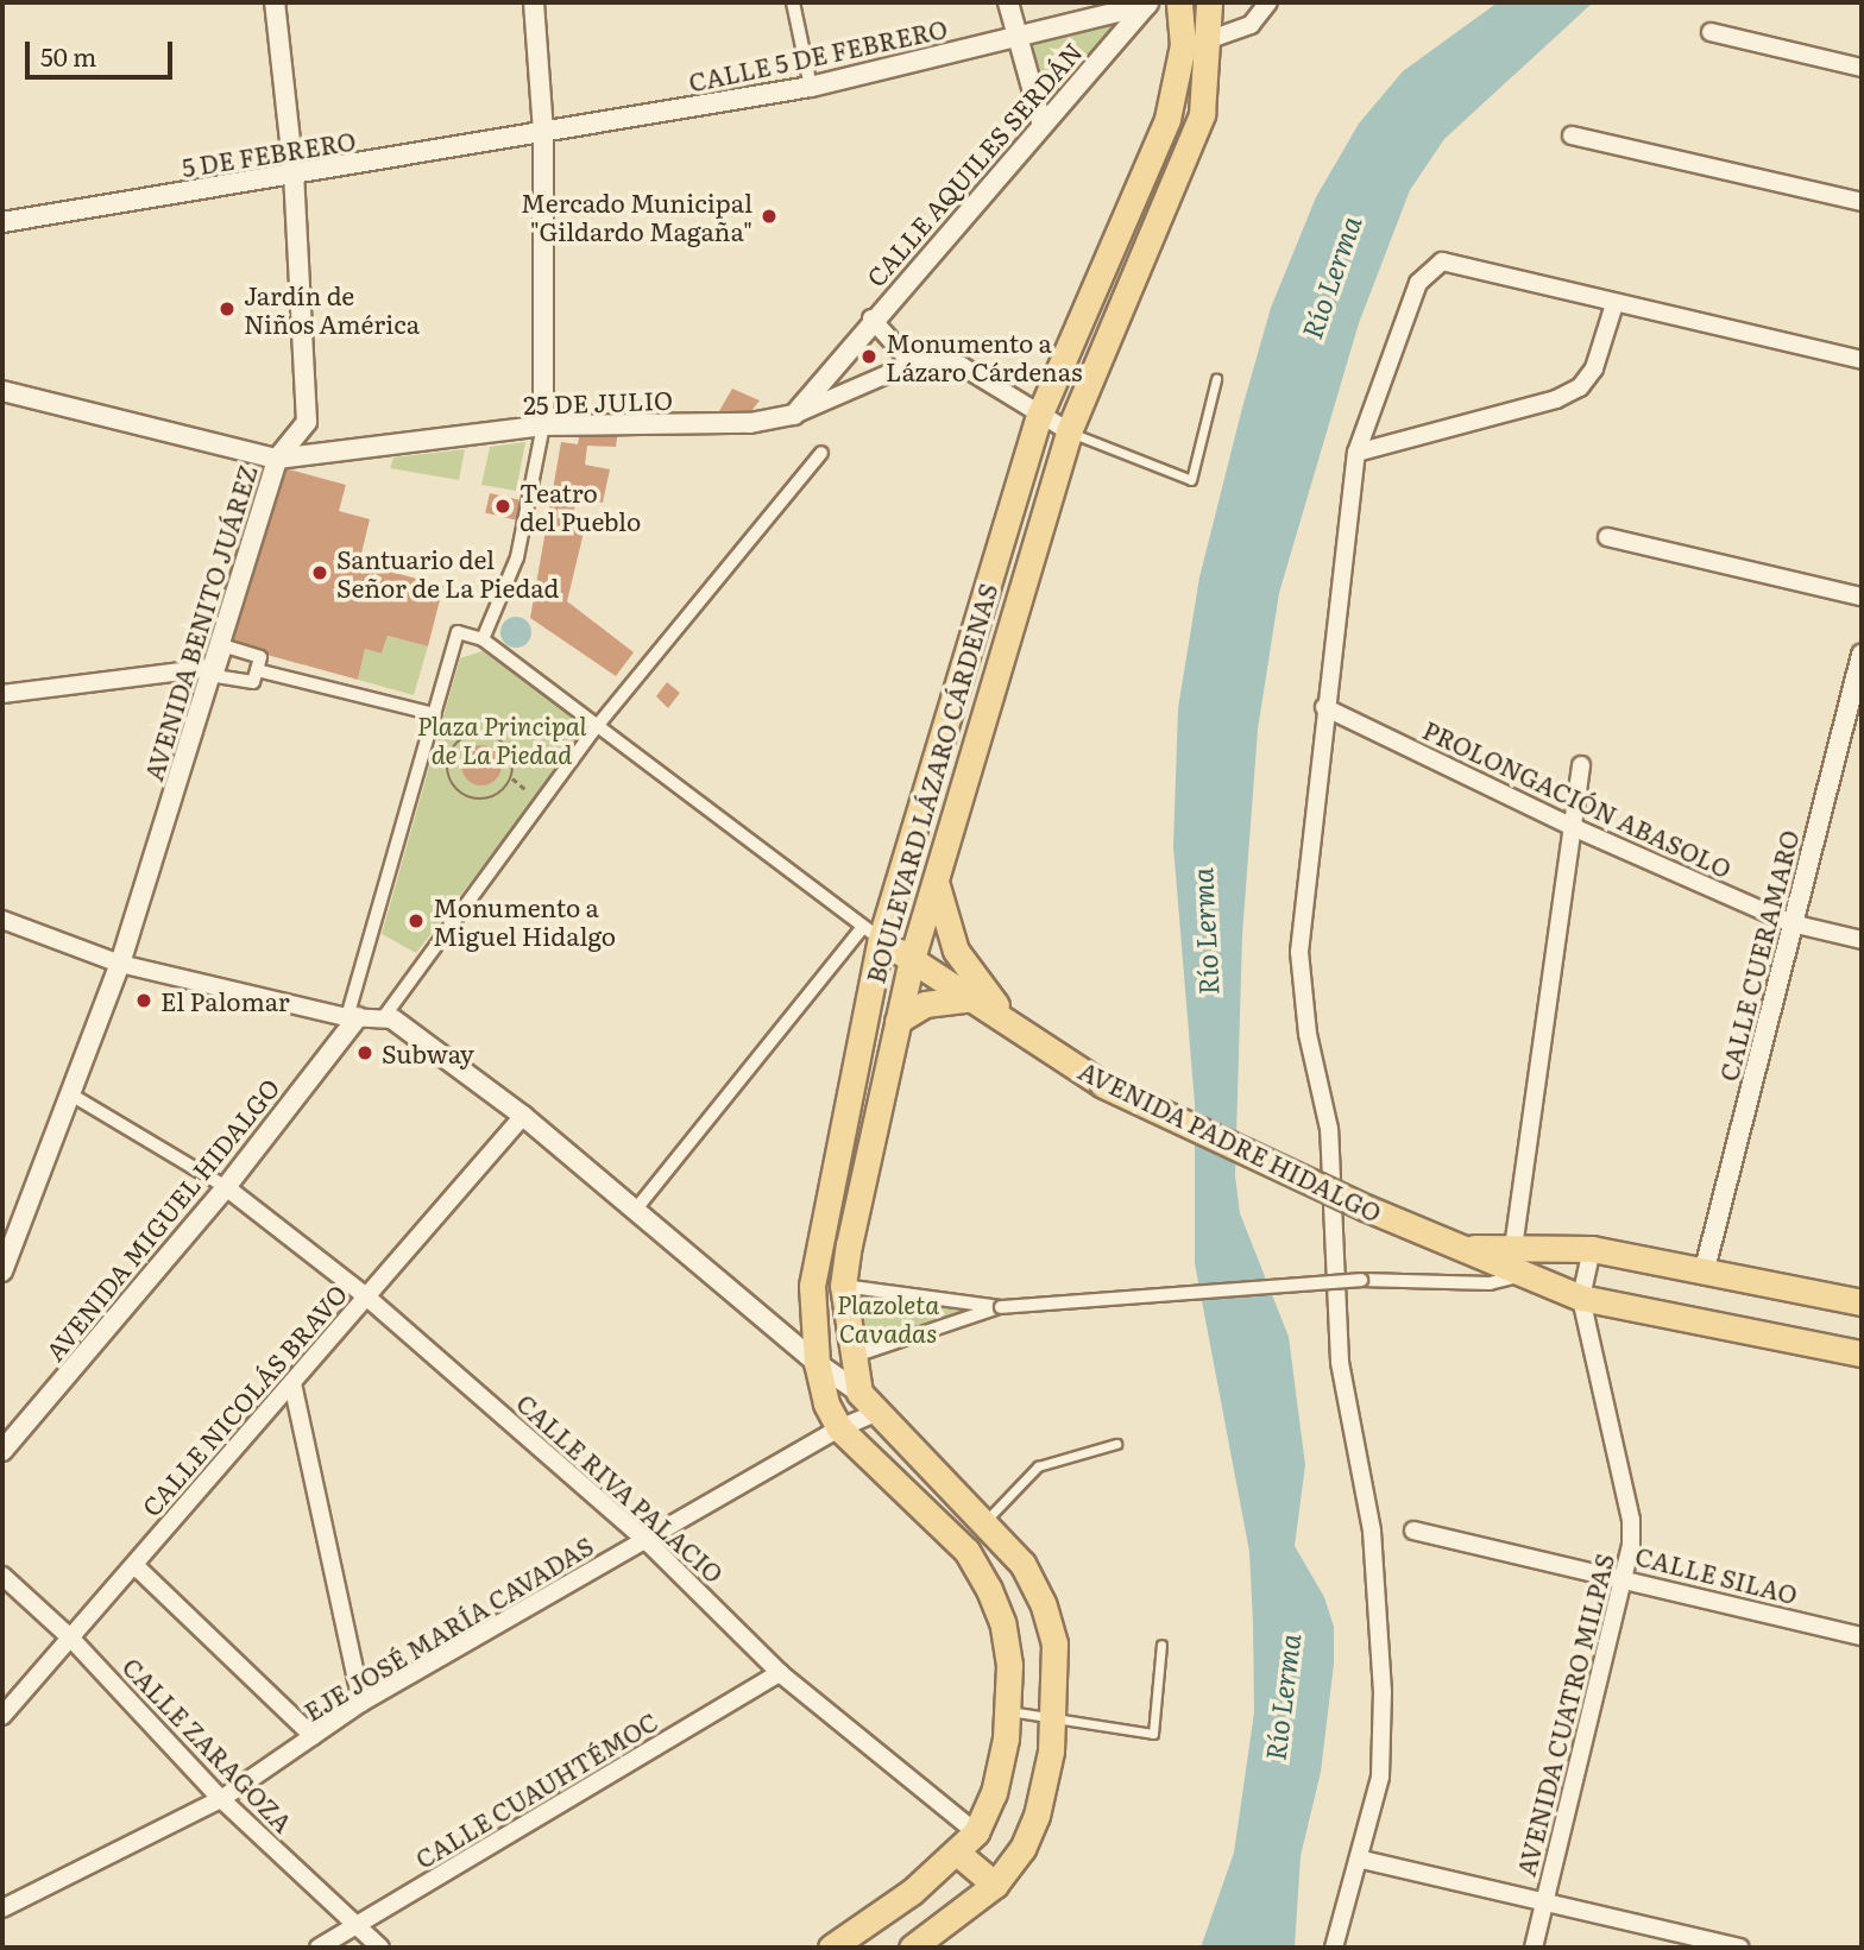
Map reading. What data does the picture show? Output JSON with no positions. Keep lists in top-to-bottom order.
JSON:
{
  "streets": {
    "main road": ["BOULEVARD LÁZARO CÁRDENAS", "AVENIDA PADRE HIDALGO"],
    "street": [
      "CALLE 5 DE FEBRERO",
      "5 DE FEBRERO",
      "CALLE AQUILES SERDÁN",
      "25 DE JULIO",
      "AVENIDA BENITO JUÁREZ",
      "PROLONGACIÓN ABASOLO",
      "CALLE CUERAMARO",
      "AVENIDA MIGUEL HIDALGO",
      "CALLE NICOLÁS BRAVO",
      "CALLE RIVA PALACIO",
      "CALLE SILAO",
      "EJE JOSÉ MARÍA CAVADAS",
      "AVENIDA CUATRO MILPAS",
      "CALLE ZARAGOZA",
      "CALLE CUAUHTÉMOC"
    ]
  },
  "crossings": [
    ["CALLE 5 DE FEBRERO", "5 DE FEBRERO"],
    ["CALLE 5 DE FEBRERO", "CALLE AQUILES SERDÁN"],
    ["5 DE FEBRERO", "AVENIDA BENITO JUÁREZ"],
    ["CALLE AQUILES SERDÁN", "25 DE JULIO"],
    ["25 DE JULIO", "AVENIDA BENITO JUÁREZ"],
    ["BOULEVARD LÁZARO CÁRDENAS", "AVENIDA PADRE HIDALGO"],
    ["BOULEVARD LÁZARO CÁRDENAS", "CALLE RIVA PALACIO"],
    ["BOULEVARD LÁZARO CÁRDENAS", "EJE JOSÉ MARÍA CAVADAS"],
    ["PROLONGACIÓN ABASOLO", "CALLE CUERAMARO"],
    ["CALLE CUERAMARO", "AVENIDA PADRE HIDALGO"],
    ["AVENIDA PADRE HIDALGO", "AVENIDA CUATRO MILPAS"],
    ["AVENIDA MIGUEL HIDALGO", "CALLE RIVA PALACIO"],
    ["CALLE NICOLÁS BRAVO", "CALLE RIVA PALACIO"],
    ["CALLE NICOLÁS BRAVO", "CALLE ZARAGOZA"],
    ["CALLE RIVA PALACIO", "EJE JOSÉ MARÍA CAVADAS"],
    ["CALLE RIVA PALACIO", "CALLE CUAUHTÉMOC"],
    ["CALLE SILAO", "AVENIDA CUATRO MILPAS"],
    ["EJE JOSÉ MARÍA CAVADAS", "CALLE ZARAGOZA"],
    ["CALLE ZARAGOZA", "CALLE CUAUHTÉMOC"]
  ],
  "water": ["Río Lerma"],
  "parks": ["Plaza Principal de La Piedad", "Plazoleta Cavadas"],
  "places": [
    "Mercado Municipal \"Gildardo Magaña\"",
    "Jardín de Niños América",
    "Monumento a Lázaro Cárdenas",
    "Teatro del Pueblo",
    "Santuario del Señor de La Piedad",
    "Monumento a Miguel Hidalgo",
    "El Palomar",
    "Subway"
  ],
  "scale_bar": "50 m"
}
